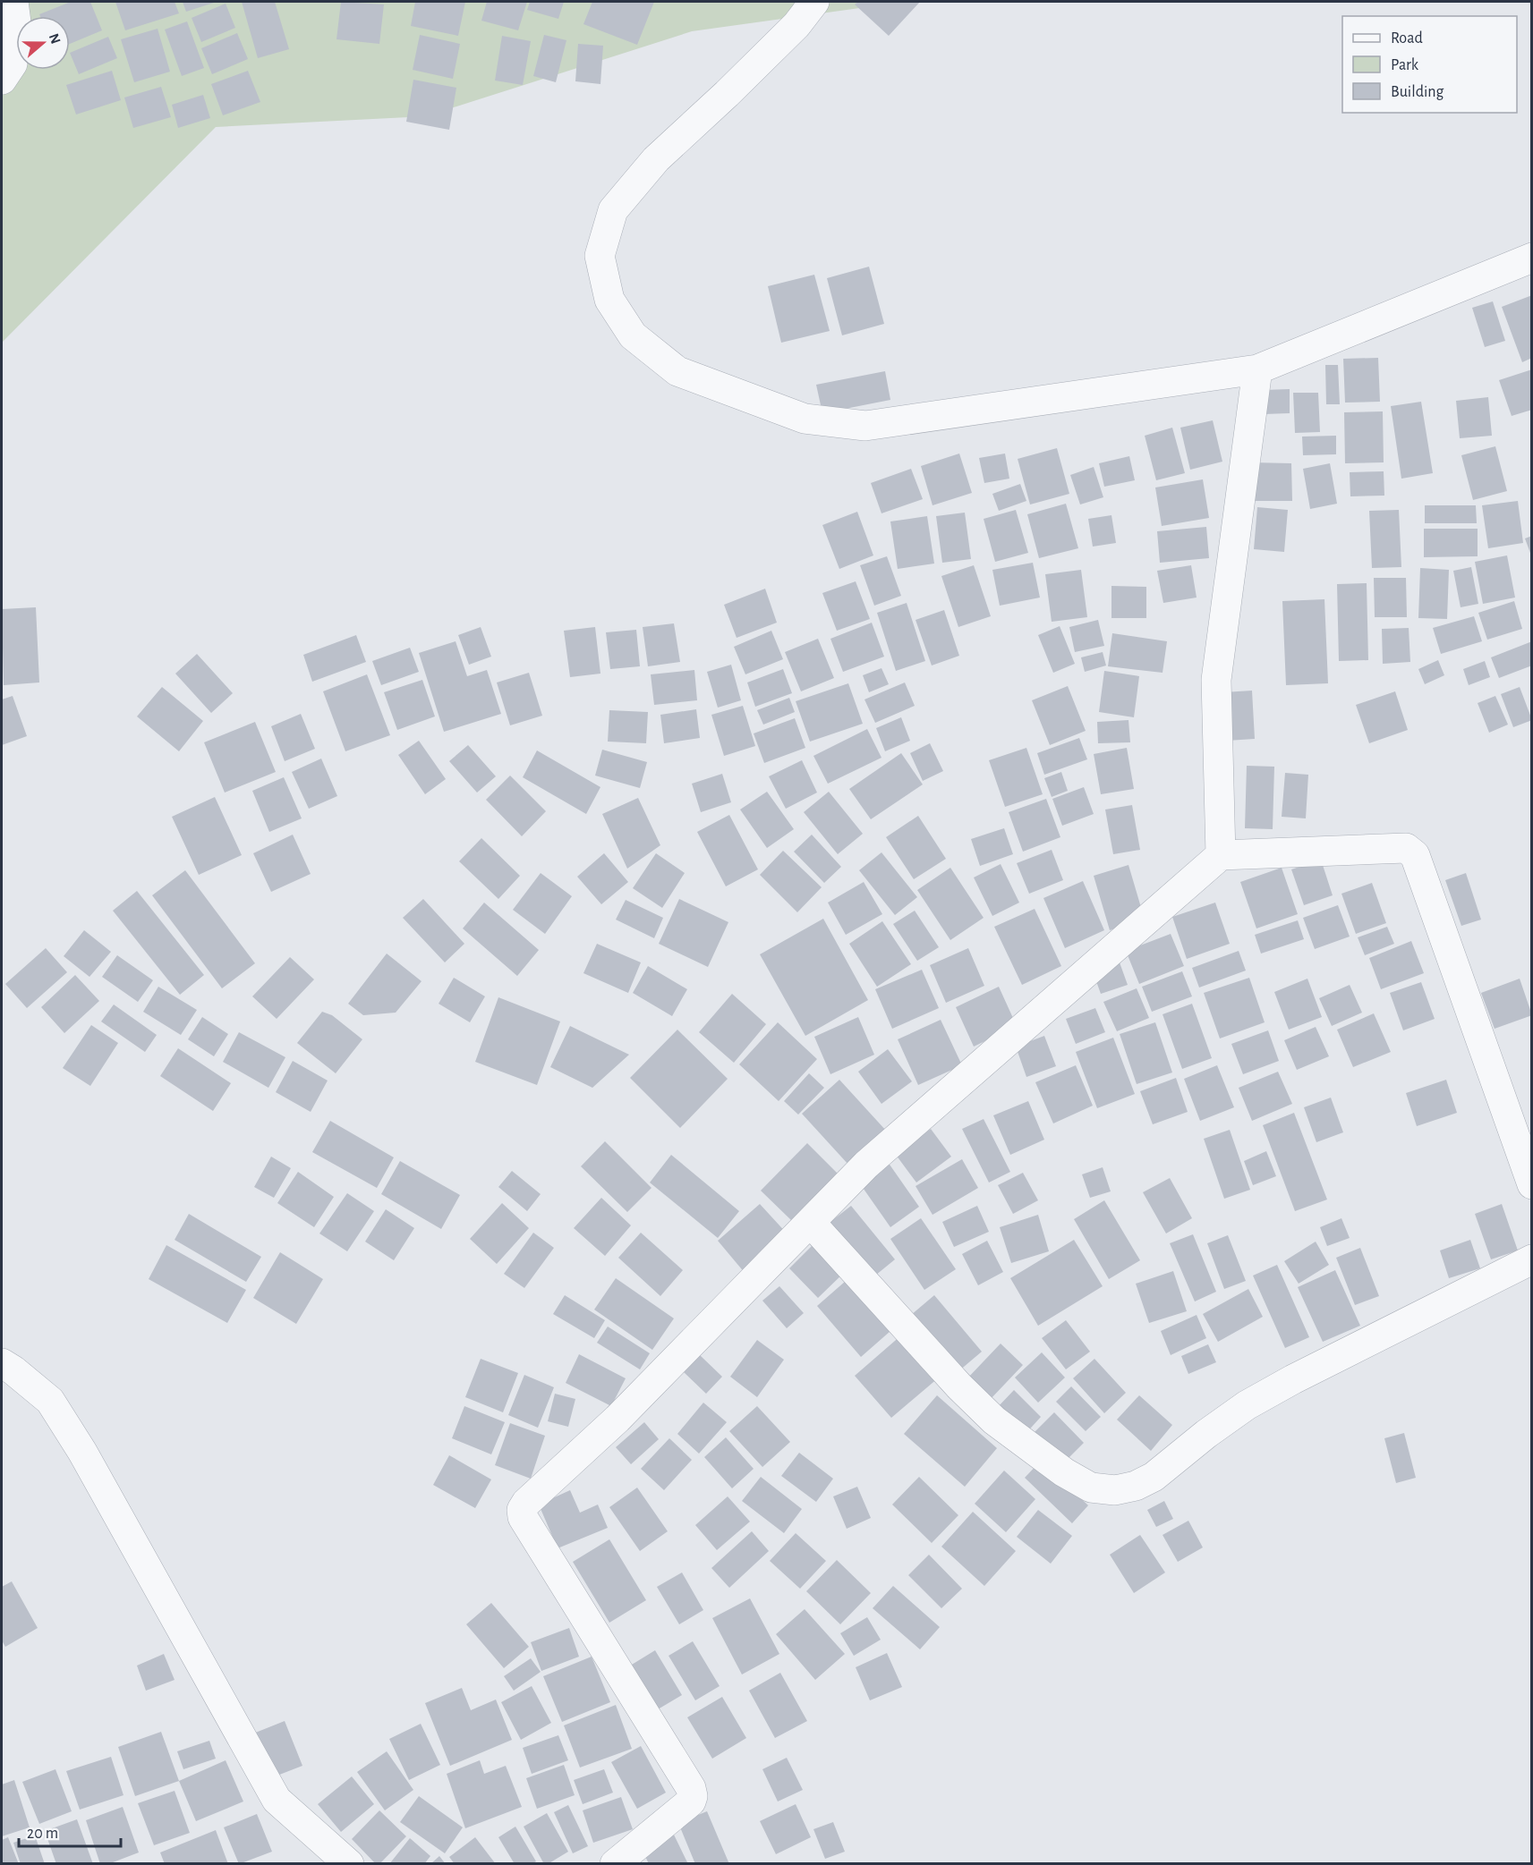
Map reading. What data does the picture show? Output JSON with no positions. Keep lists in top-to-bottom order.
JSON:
{
  "legend": ["Road", "Park", "Building"],
  "scale_bar": "20 m",
  "north": "right"
}
